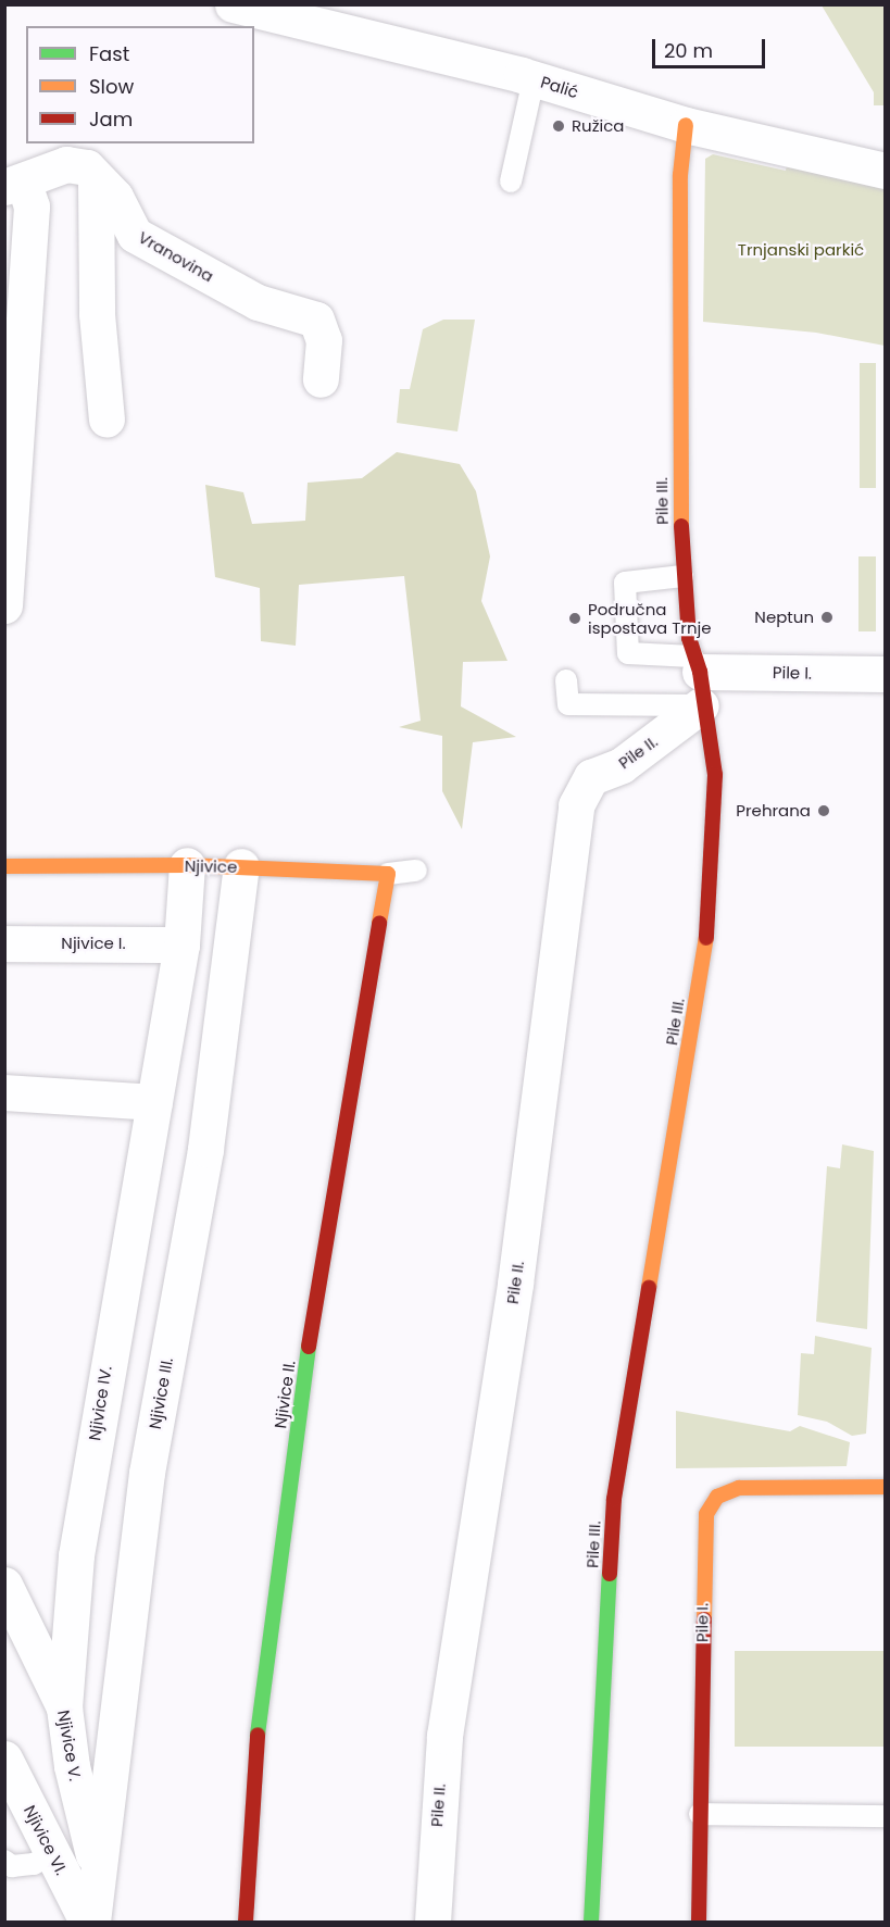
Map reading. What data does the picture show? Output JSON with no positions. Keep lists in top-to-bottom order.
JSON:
{
  "streets": {
    "street": [
      "Palić",
      "Vranovina",
      "Pile III.",
      "Pile I.",
      "Pile II.",
      "Njivice",
      "Njivice I.",
      "Njivice III.",
      "Njivice II.",
      "Njivice IV.",
      "Njivice V.",
      "Njivice VI."
    ]
  },
  "crossings": [
    ["Palić", "Pile III."],
    ["Pile III.", "Pile I."],
    ["Pile III.", "Pile II."],
    ["Pile I.", "Pile II."],
    ["Njivice", "Njivice III."],
    ["Njivice", "Njivice II."],
    ["Njivice", "Njivice IV."],
    ["Njivice I.", "Njivice IV."],
    ["Njivice III.", "Njivice V."],
    ["Njivice III.", "Njivice VI."],
    ["Njivice IV.", "Njivice V."]
  ],
  "parks": ["Trnjanski parkić"],
  "places": [
    "Ružica",
    "Neptun",
    "Područna ispostava Trnje",
    "Prehrana"
  ],
  "legend": ["Fast", "Slow", "Jam"],
  "scale_bar": "20 m"
}
